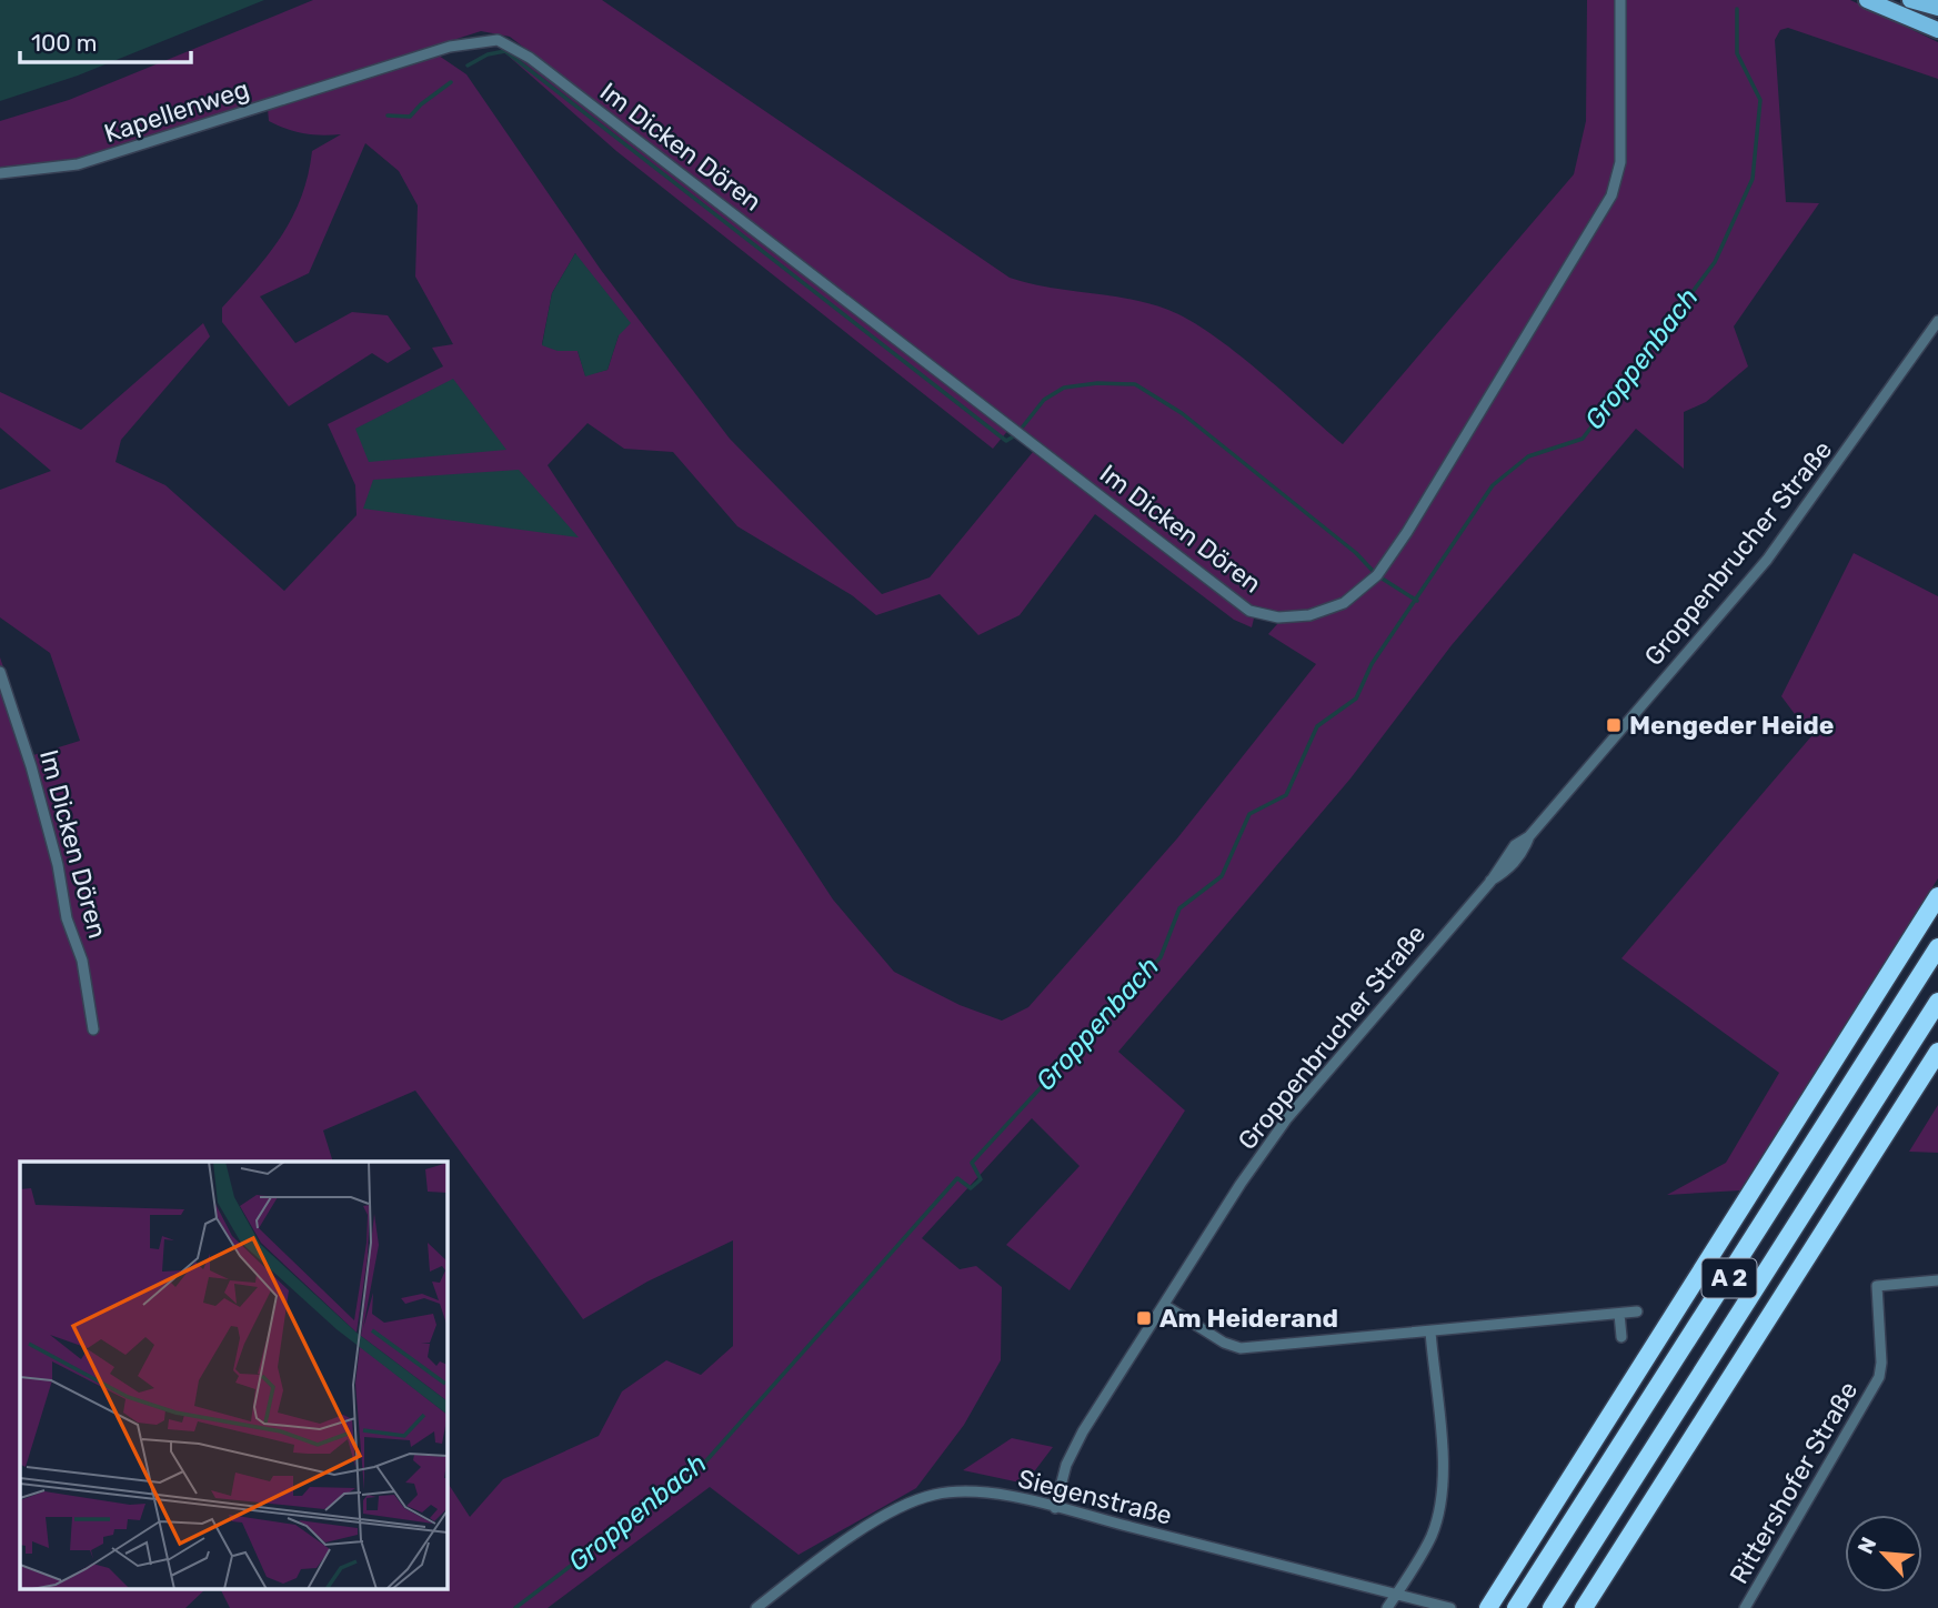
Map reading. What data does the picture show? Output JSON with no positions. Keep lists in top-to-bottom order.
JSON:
{
  "streets": {
    "highway": ["A 2"],
    "street": [
      "Kapellenweg",
      "Im Dicken Dören",
      "Groppenbrucher Straße",
      "Rittershofer Straße",
      "Siegenstraße"
    ]
  },
  "crossings": [
    ["Kapellenweg", "Im Dicken Dören"],
    ["Groppenbrucher Straße", "Siegenstraße"]
  ],
  "water": ["Groppenbach"],
  "places": {
    "transit": ["Mengeder Heide", "Am Heiderand"]
  },
  "scale_bar": "100 m",
  "north": "top left"
}
